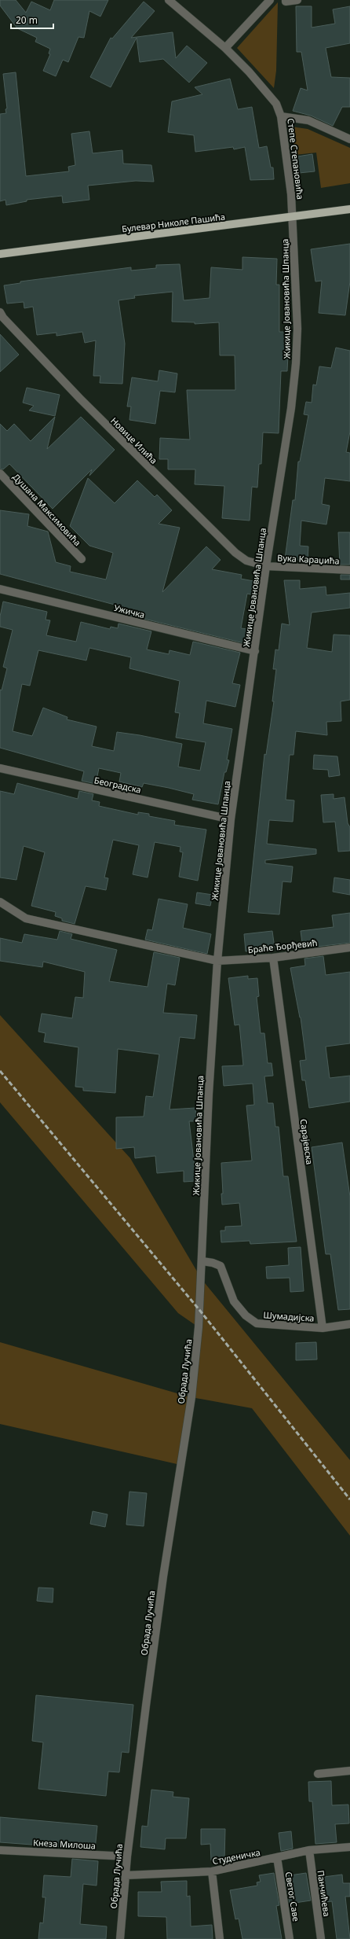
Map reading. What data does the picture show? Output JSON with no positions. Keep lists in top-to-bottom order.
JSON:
{
  "streets": {
    "main road": ["Булевар Николе Пашића"],
    "street": [
      "Степе Степановића",
      "Жикице Јовановића Шпанца",
      "Новице Илића",
      "Душана Максимовића",
      "Вука Караџића",
      "Ужичка",
      "Београдска",
      "Браће Ђорђевић",
      "Сарајевска",
      "Шумадијска",
      "Обрада Лучића",
      "Кнеза Милоша",
      "Студеничка",
      "Панчићева",
      "Светог Саве"
    ]
  },
  "crossings": [
    ["Степе Степановића", "Булевар Николе Пашића"],
    ["Степе Степановића", "Жикице Јовановића Шпанца"],
    ["Булевар Николе Пашића", "Жикице Јовановића Шпанца"],
    ["Жикице Јовановића Шпанца", "Новице Илића"],
    ["Жикице Јовановића Шпанца", "Вука Караџића"],
    ["Жикице Јовановића Шпанца", "Ужичка"],
    ["Жикице Јовановића Шпанца", "Београдска"],
    ["Жикице Јовановића Шпанца", "Браће Ђорђевић"],
    ["Жикице Јовановића Шпанца", "Шумадијска"],
    ["Жикице Јовановића Шпанца", "Обрада Лучића"],
    ["Новице Илића", "Вука Караџића"],
    ["Браће Ђорђевић", "Сарајевска"],
    ["Сарајевска", "Шумадијска"],
    ["Обрада Лучића", "Кнеза Милоша"],
    ["Обрада Лучића", "Студеничка"],
    ["Студеничка", "Панчићева"],
    ["Студеничка", "Светог Саве"]
  ],
  "scale_bar": "20 m"
}
